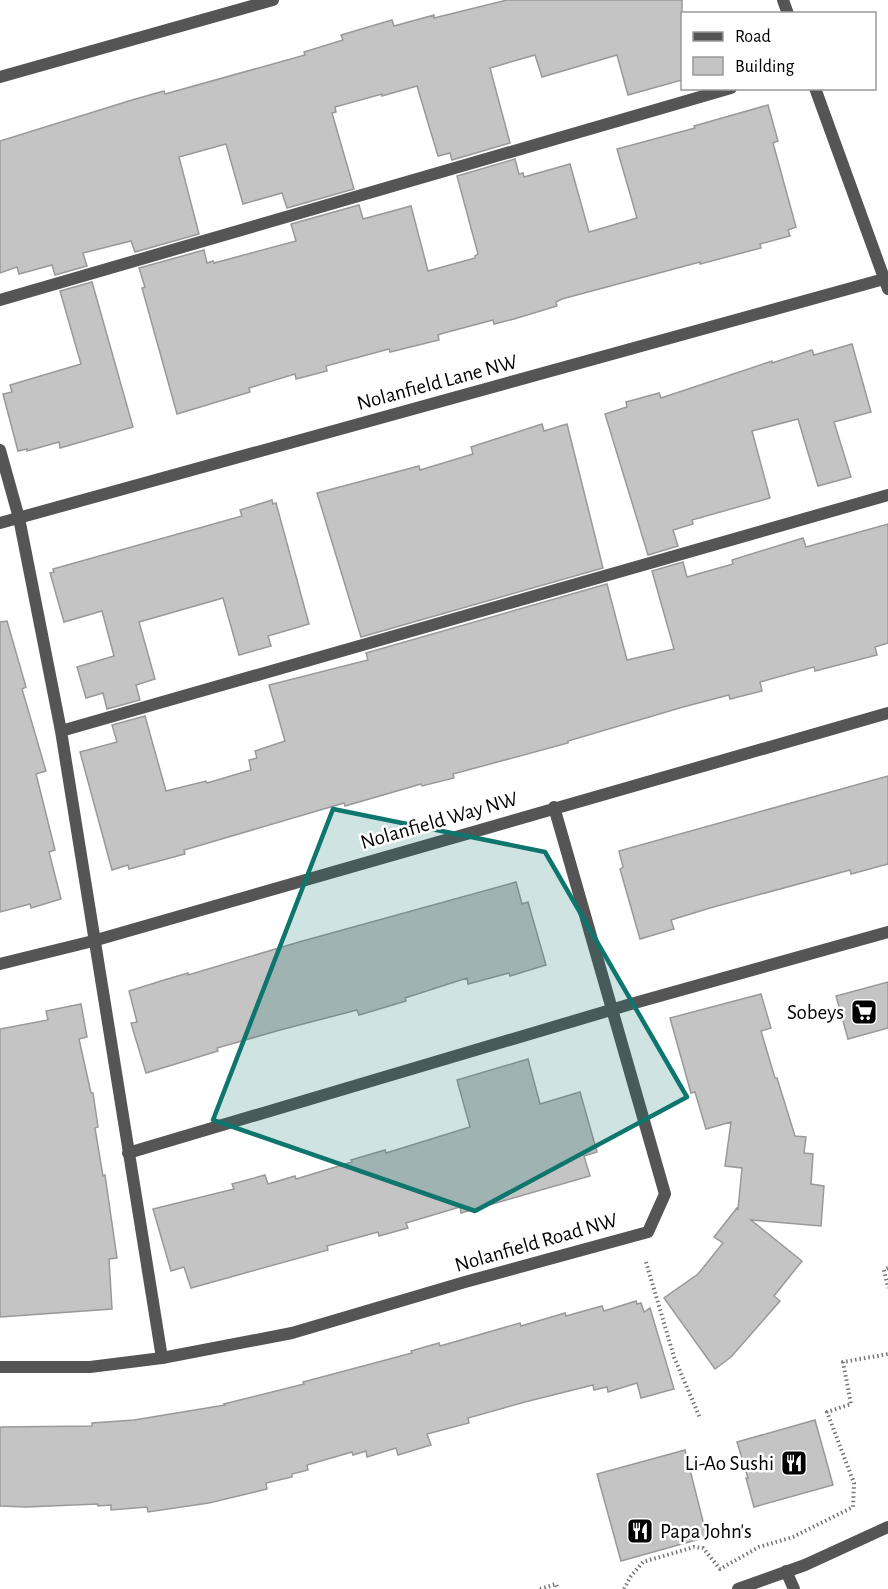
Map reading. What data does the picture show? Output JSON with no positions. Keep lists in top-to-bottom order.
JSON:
{
  "streets": {
    "street": ["Nolanfield Lane NW", "Nolanfield Way NW", "Nolanfield Road NW"]
  },
  "crossings": [
    ["Nolanfield Way NW", "Nolanfield Road NW"]
  ],
  "places": {
    "supermarket": ["Sobeys"],
    "restaurant": ["Li-Ao Sushi", "Papa John's"]
  },
  "legend": ["Road", "Building"]
}
